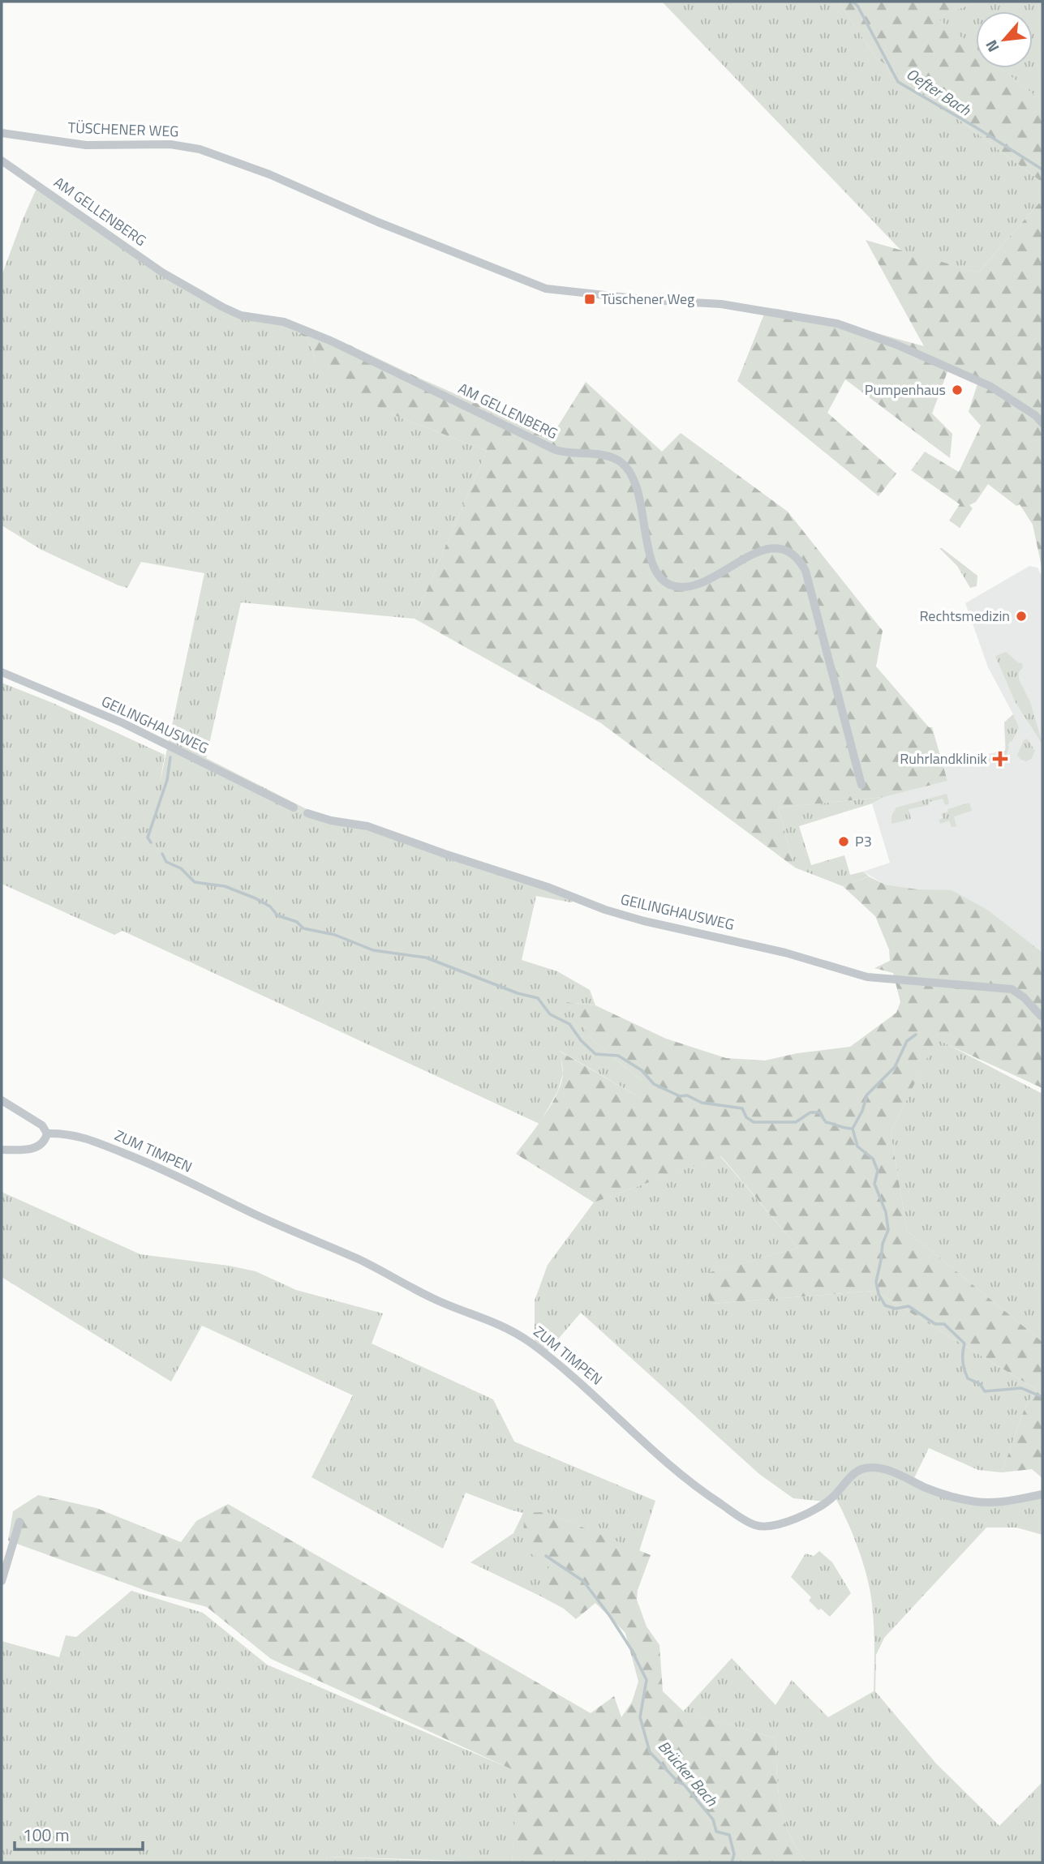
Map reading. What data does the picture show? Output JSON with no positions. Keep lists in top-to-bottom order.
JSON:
{
  "streets": {
    "street": [
      "TÜSCHENER WEG",
      "AM GELLENBERG",
      "GEILINGHAUSWEG",
      "ZUM TIMPEN"
    ]
  },
  "water": ["Oefter Bach", "Brücker Bach"],
  "places": {
    "transit": ["Tüschener Weg"],
    "other": ["Pumpenhaus", "Rechtsmedizin", "P3"],
    "health": ["Ruhrlandklinik"]
  },
  "scale_bar": "100 m",
  "north": "bottom left"
}
